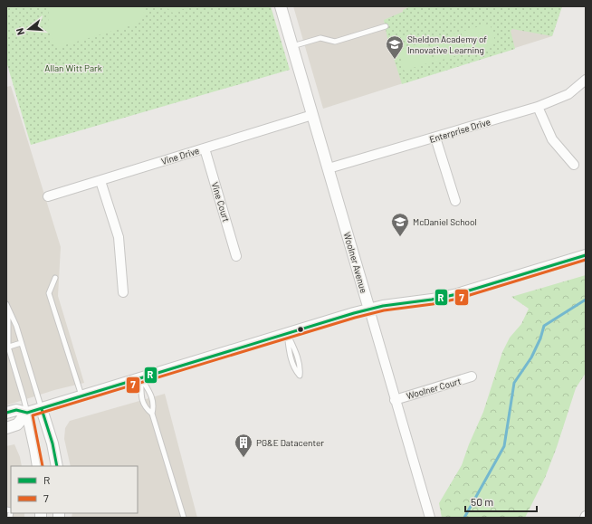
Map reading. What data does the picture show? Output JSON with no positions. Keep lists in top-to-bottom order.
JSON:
{
  "streets": {
    "street": [
      "Enterprise Drive",
      "Vine Drive",
      "Vine Court",
      "Woolner Avenue",
      "Woolner Court"
    ]
  },
  "crossings": [
    ["Enterprise Drive", "Woolner Avenue"],
    ["Vine Drive", "Vine Court"],
    ["Vine Drive", "Woolner Avenue"],
    ["Woolner Avenue", "Woolner Court"]
  ],
  "parks": ["Allan Witt Park"],
  "places": {
    "school or university": ["Sheldon Academy of Innovative Learning", "McDaniel School"],
    "building": ["PG&E Datacenter"]
  },
  "lines": ["transit line R", "transit line 7"],
  "legend": ["R", "7"],
  "scale_bar": "50 m",
  "north": "left"
}
